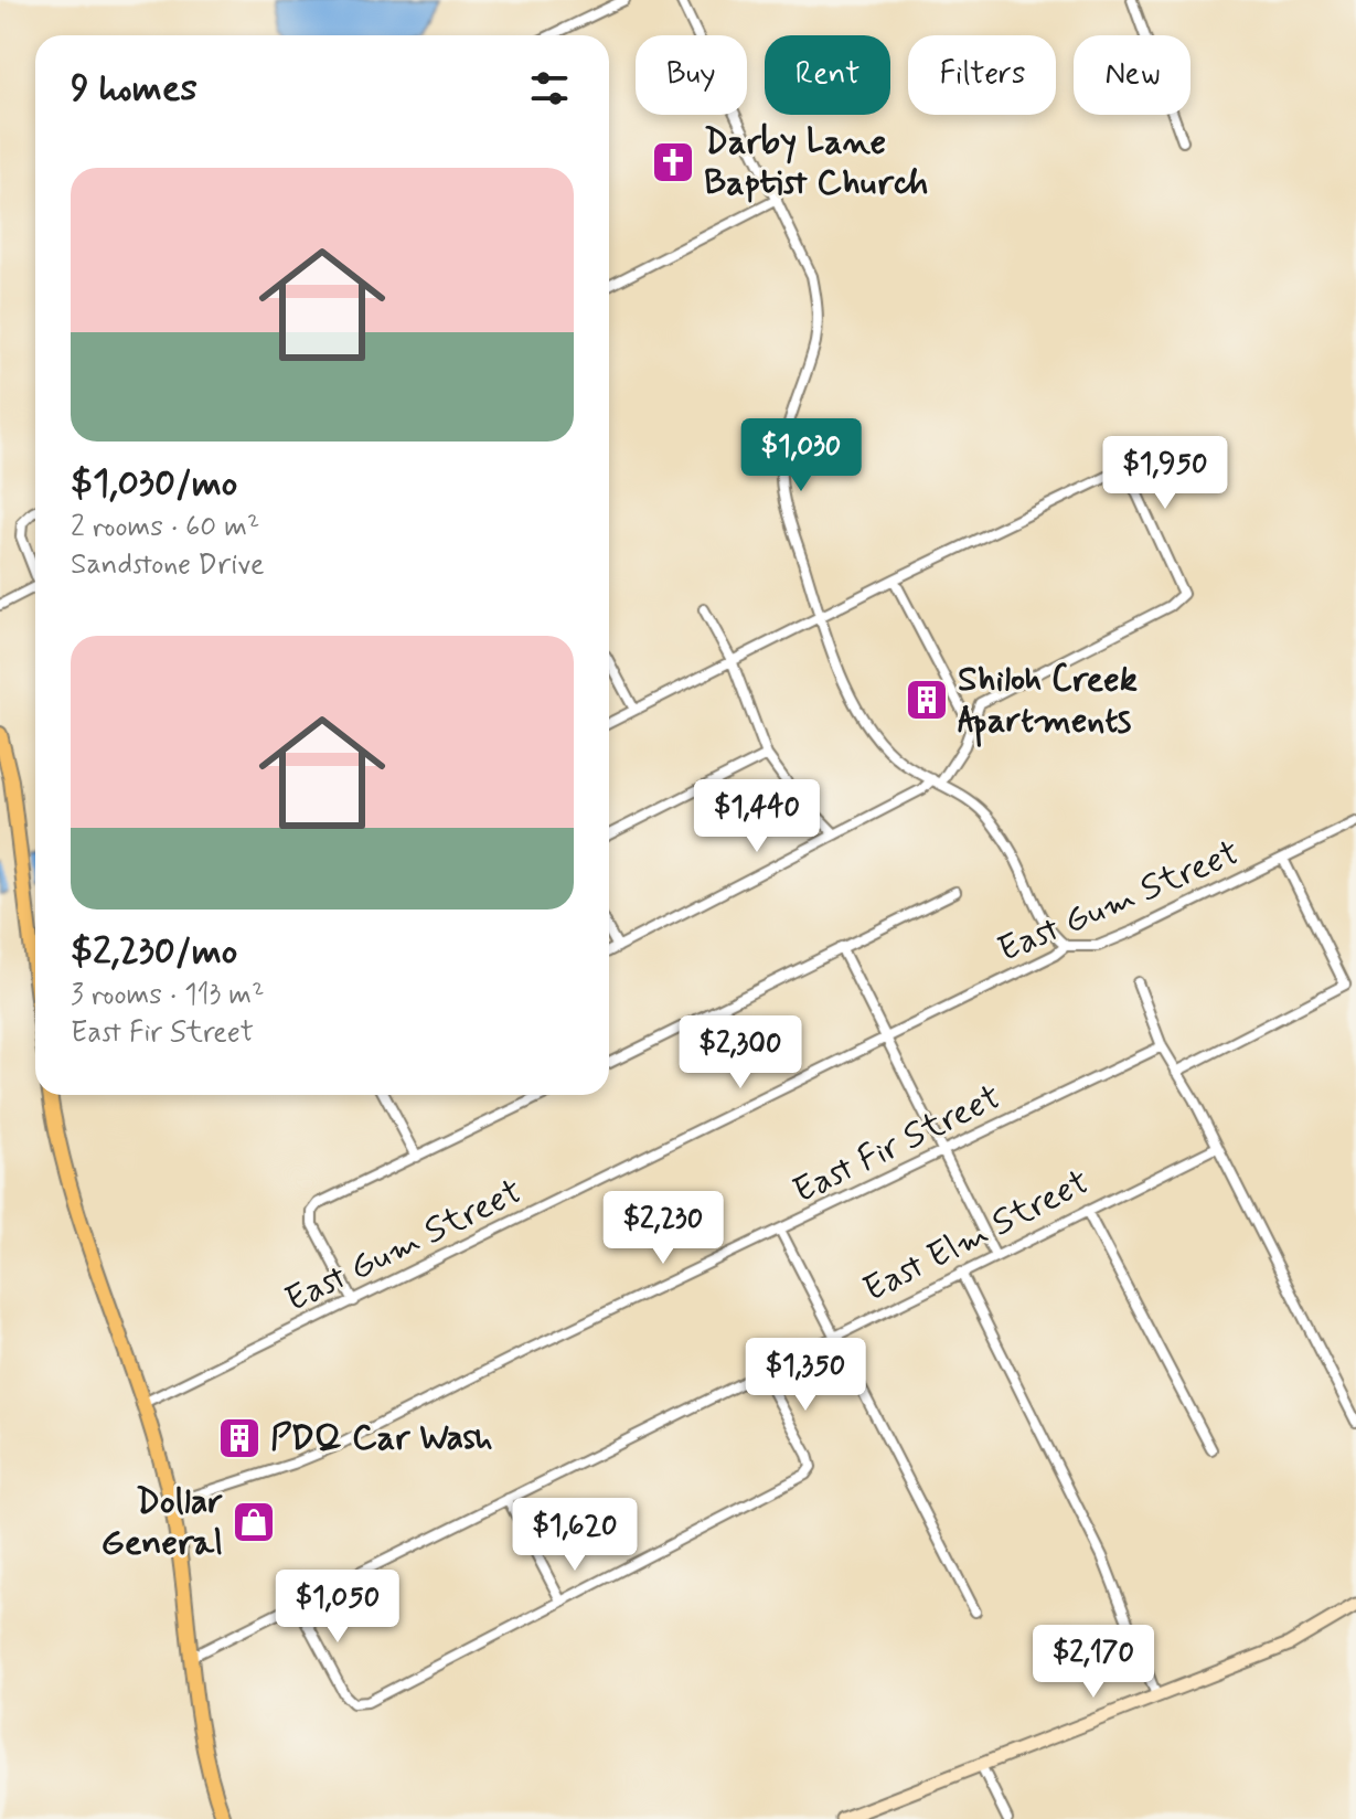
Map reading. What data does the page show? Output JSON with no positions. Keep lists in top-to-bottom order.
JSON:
{
  "streets": {
    "street": ["East Gum Street", "East Fir Street", "East Elm Street"]
  },
  "places": {
    "church": ["Darby Lane Baptist Church"],
    "building": ["Shiloh Creek Apartments", "PDQ Car Wash"],
    "shop": ["Dollar General"]
  },
  "page": {
    "chip": [
      "Buy",
      "Rent",
      "Filters",
      "New"
    ],
    "heading": "9 homes",
    "list": [
      {
        "name": "$1,030/mo",
        "note": "2 rooms · 60 m² · Sandstone Drive"
      },
      {
        "name": "$2,230/mo",
        "note": "3 rooms · 113 m² · East Fir Street"
      }
    ],
    "price": [
      "$1,030",
      "$1,950",
      "$1,440",
      "$2,300",
      "$2,230",
      "$1,350",
      "$1,620",
      "$1,050",
      "$2,170"
    ]
  }
}
